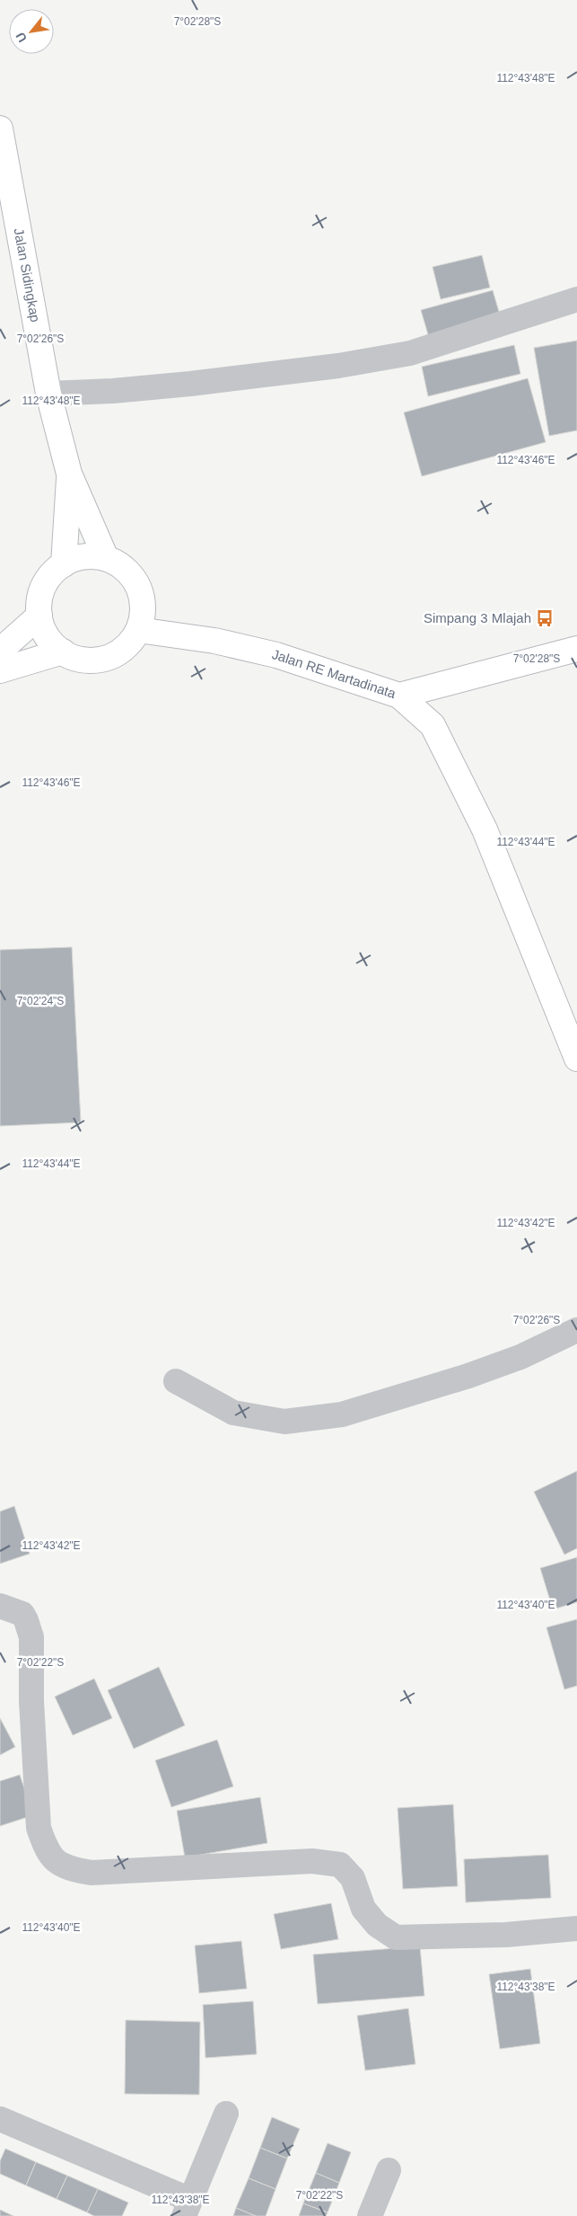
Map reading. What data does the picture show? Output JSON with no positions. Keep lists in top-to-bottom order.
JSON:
{
  "streets": {
    "street": ["Jalan Sidingkap", "Jalan RE Martadinata"]
  },
  "crossings": [
    ["Jalan Sidingkap", "Jalan RE Martadinata"]
  ],
  "places": {
    "bus stop": ["Simpang 3 Mlajah"]
  },
  "north": "bottom left",
  "coordinates": [
    "7°02'28\"S",
    "112°43'48\"E",
    "7°02'26\"S",
    "112°43'46\"E",
    "112°43'44\"E",
    "7°02'24\"S",
    "112°43'42\"E",
    "112°43'40\"E",
    "7°02'22\"S",
    "112°43'38\"E"
  ]
}
